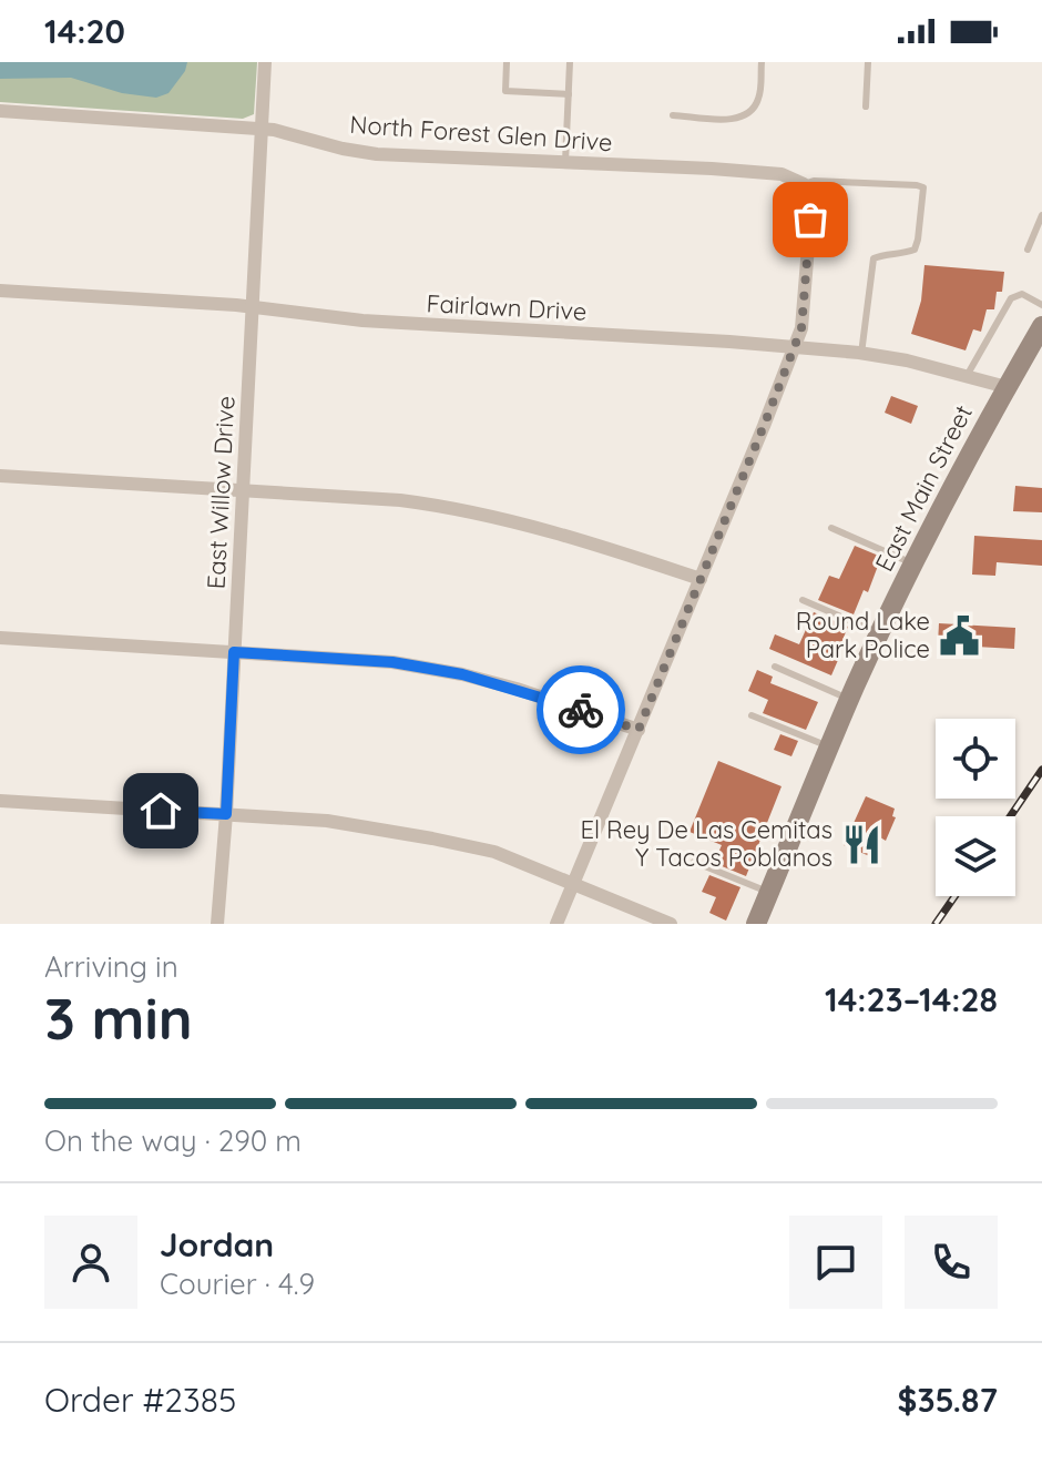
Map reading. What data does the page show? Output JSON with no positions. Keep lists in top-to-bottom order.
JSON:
{
  "streets": {
    "main road": ["East Main Street"],
    "street": ["North Forest Glen Drive", "Fairlawn Drive", "East Willow Drive"]
  },
  "crossings": [
    ["North Forest Glen Drive", "East Willow Drive"],
    ["Fairlawn Drive", "East Main Street"],
    ["Fairlawn Drive", "East Willow Drive"]
  ],
  "places": {
    "public building": ["Round Lake Park Police"],
    "restaurant": ["El Rey De Las Cemitas Y Tacos Poblanos"]
  },
  "page": {
    "status": "14:20",
    "heading": ["3 min", "Arriving in", "14:23–14:28"],
    "panel": [
      "Jordan",
      "Courier · 4.9",
      "Order #2385",
      "$35.87"
    ],
    "bar": "On the way · 290 m"
  }
}
